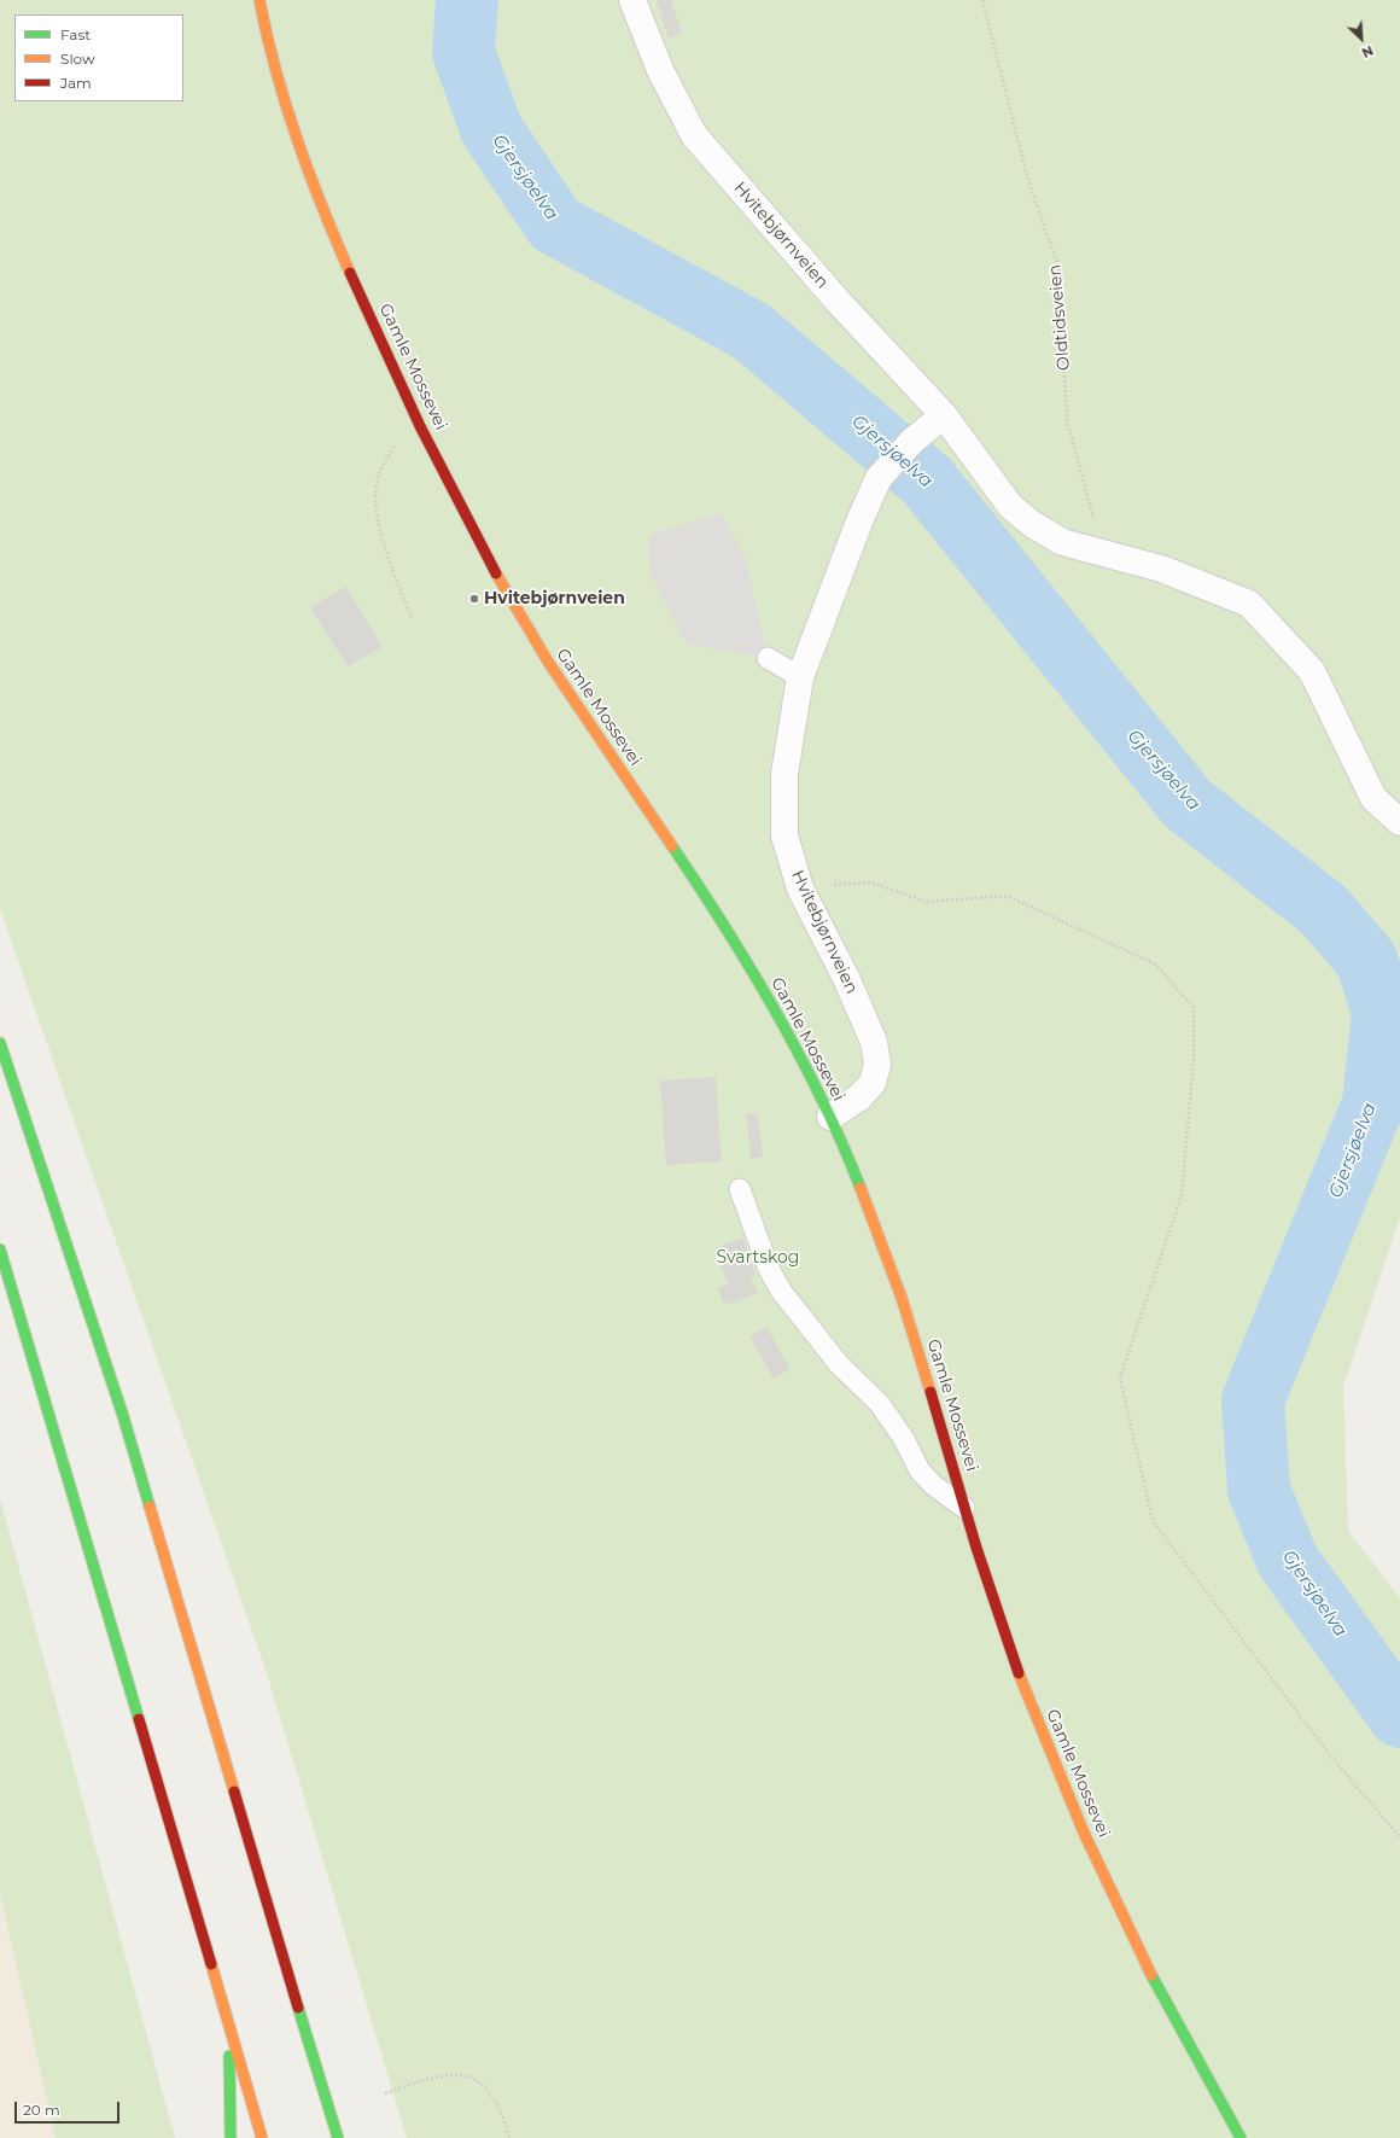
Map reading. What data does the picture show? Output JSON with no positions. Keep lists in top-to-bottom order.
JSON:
{
  "streets": {
    "main road": ["Gamle Mossevei"],
    "street": ["Hvitebjørnveien"],
    "path": ["Oldtidsveien"]
  },
  "crossings": [
    ["Hvitebjørnveien", "Oldtidsveien"],
    ["Hvitebjørnveien", "Gamle Mossevei"]
  ],
  "water": ["Gjersjøelva"],
  "parks": ["Svartskog"],
  "places": ["Hvitebjørnveien"],
  "legend": ["Fast", "Slow", "Jam"],
  "scale_bar": "20 m",
  "north": "bottom right"
}
